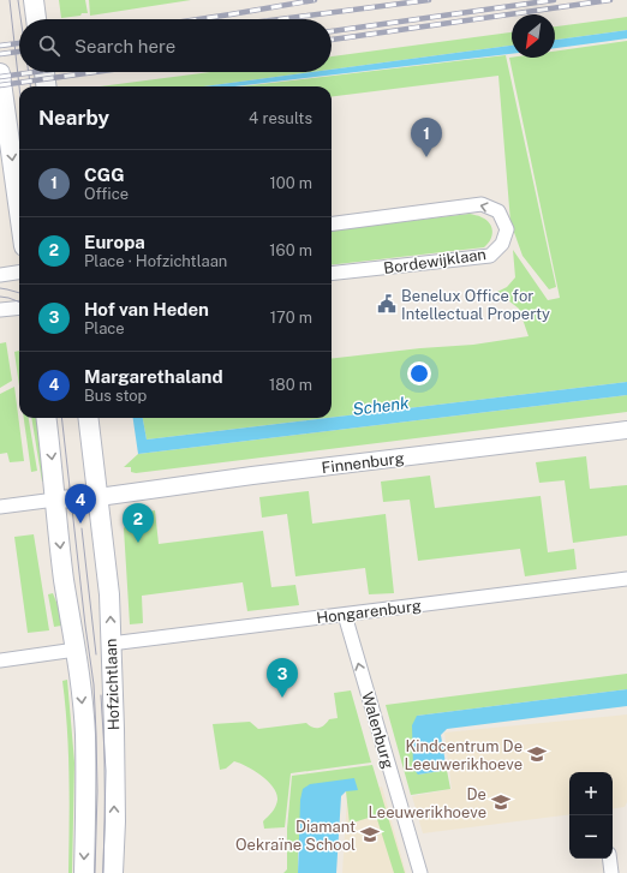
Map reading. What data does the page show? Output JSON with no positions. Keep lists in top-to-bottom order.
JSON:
{
  "streets": {
    "main road": ["Hofzichtlaan"],
    "street": [
      "Bordewijklaan",
      "Finnenburg",
      "Hongarenburg",
      "Walenburg"
    ]
  },
  "crossings": [
    ["Finnenburg", "Hofzichtlaan"],
    ["Hongarenburg", "Hofzichtlaan"],
    ["Hongarenburg", "Walenburg"]
  ],
  "one_way": ["Walenburg"],
  "water": ["Schenk"],
  "places": {
    "public building": ["Benelux Office for Intellectual Property"],
    "school or university": ["Kindcentrum De Leeuwerikhoeve", "De Leeuwerikhoeve", "Diamant Oekraïne School"]
  },
  "north": "bottom left",
  "page": {
    "search": "Search here",
    "heading": ["Nearby", "4 results"],
    "pins": [
      "1",
      "4",
      "2",
      "3"
    ],
    "list": [
      {
        "mark": "1",
        "name": "CGG",
        "note": "Office",
        "value": "100 m"
      },
      {
        "mark": "2",
        "name": "Europa",
        "note": "Place · Hofzichtlaan",
        "value": "160 m"
      },
      {
        "mark": "3",
        "name": "Hof van Heden",
        "note": "Place",
        "value": "170 m"
      },
      {
        "mark": "4",
        "name": "Margarethaland",
        "note": "Bus stop",
        "value": "180 m"
      }
    ],
    "map_buttons": ["+", "−"]
  }
}
